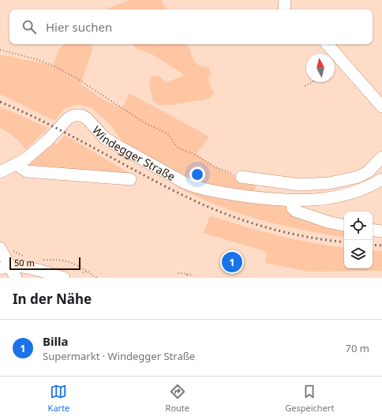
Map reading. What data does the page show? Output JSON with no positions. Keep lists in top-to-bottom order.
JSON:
{
  "streets": {
    "street": ["Windegger Straße"]
  },
  "scale_bar": "50 m",
  "north": "top",
  "page": {
    "search": "Hier suchen",
    "pins": "1",
    "scale": "50 m",
    "heading": "In der Nähe",
    "list": [
      {
        "mark": "1",
        "name": "Billa",
        "note": "Supermarkt · Windegger Straße",
        "value": "70 m"
      }
    ],
    "nav": ["Karte", "Route", "Gespeichert"]
  }
}
